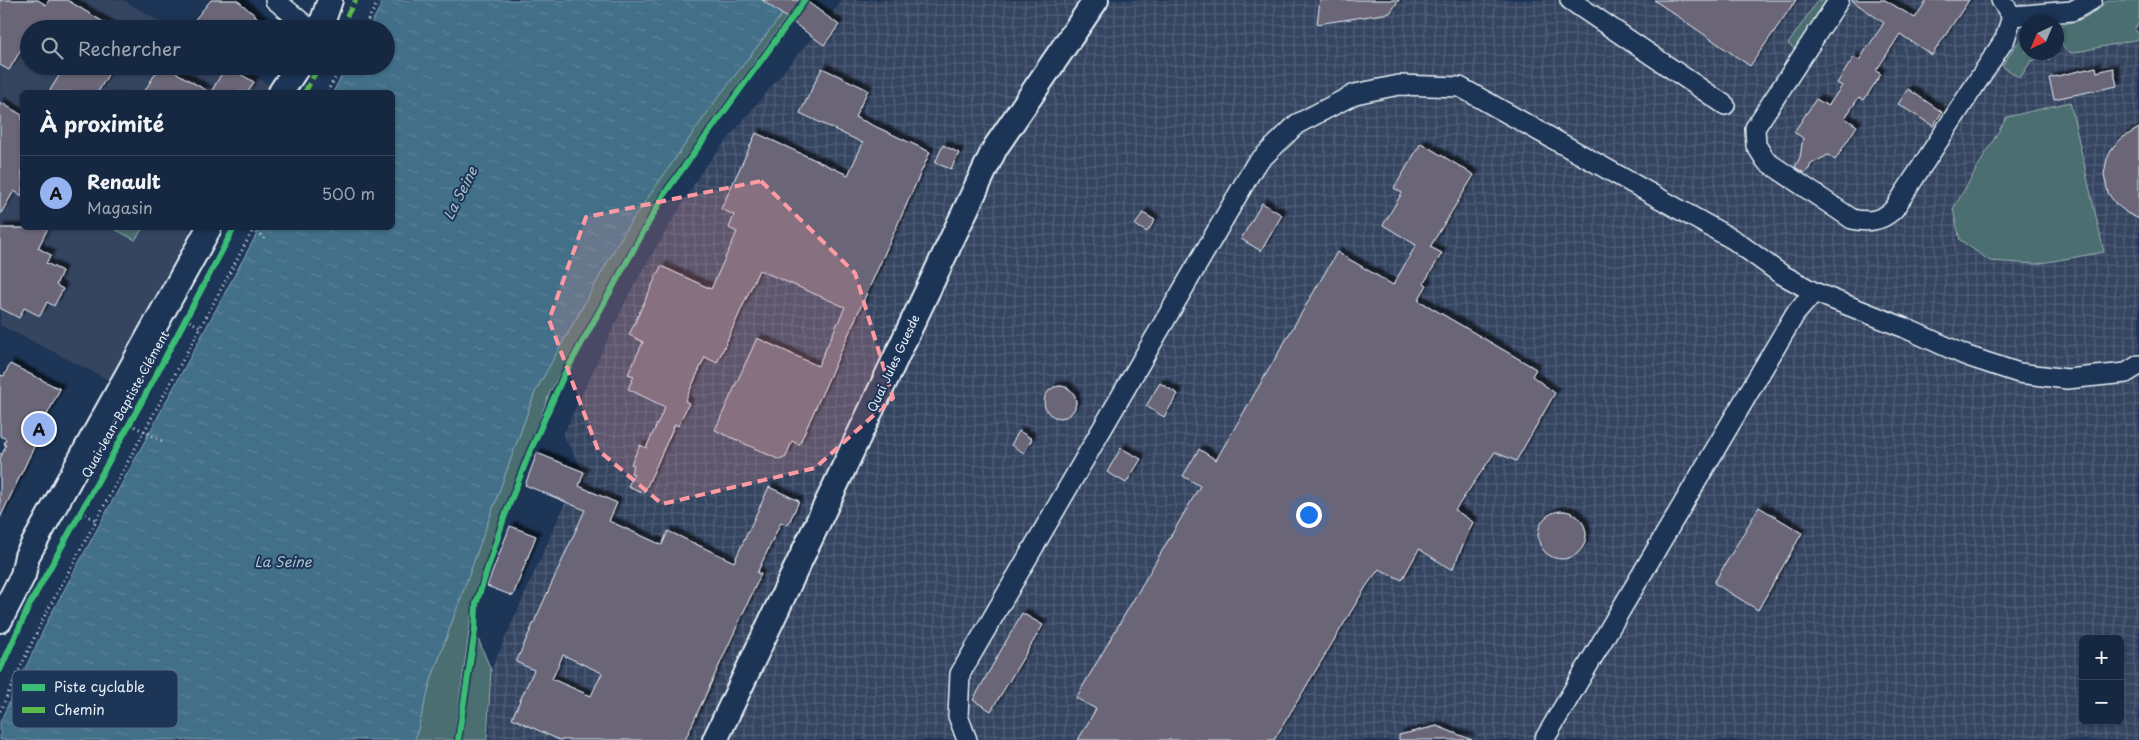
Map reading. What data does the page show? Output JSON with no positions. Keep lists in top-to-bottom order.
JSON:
{
  "streets": {
    "main road": ["Quai Jules Guesde", "Quai Jean-Baptiste Clément"]
  },
  "water": ["La Seine"],
  "legend": ["Piste cyclable", "Chemin"],
  "north": "bottom left",
  "page": {
    "search": "Rechercher",
    "heading": "À proximité",
    "list": [
      {
        "mark": "A",
        "name": "Renault",
        "note": "Magasin",
        "value": "500 m"
      }
    ],
    "pins": "A",
    "map_buttons": ["+", "−"]
  }
}
